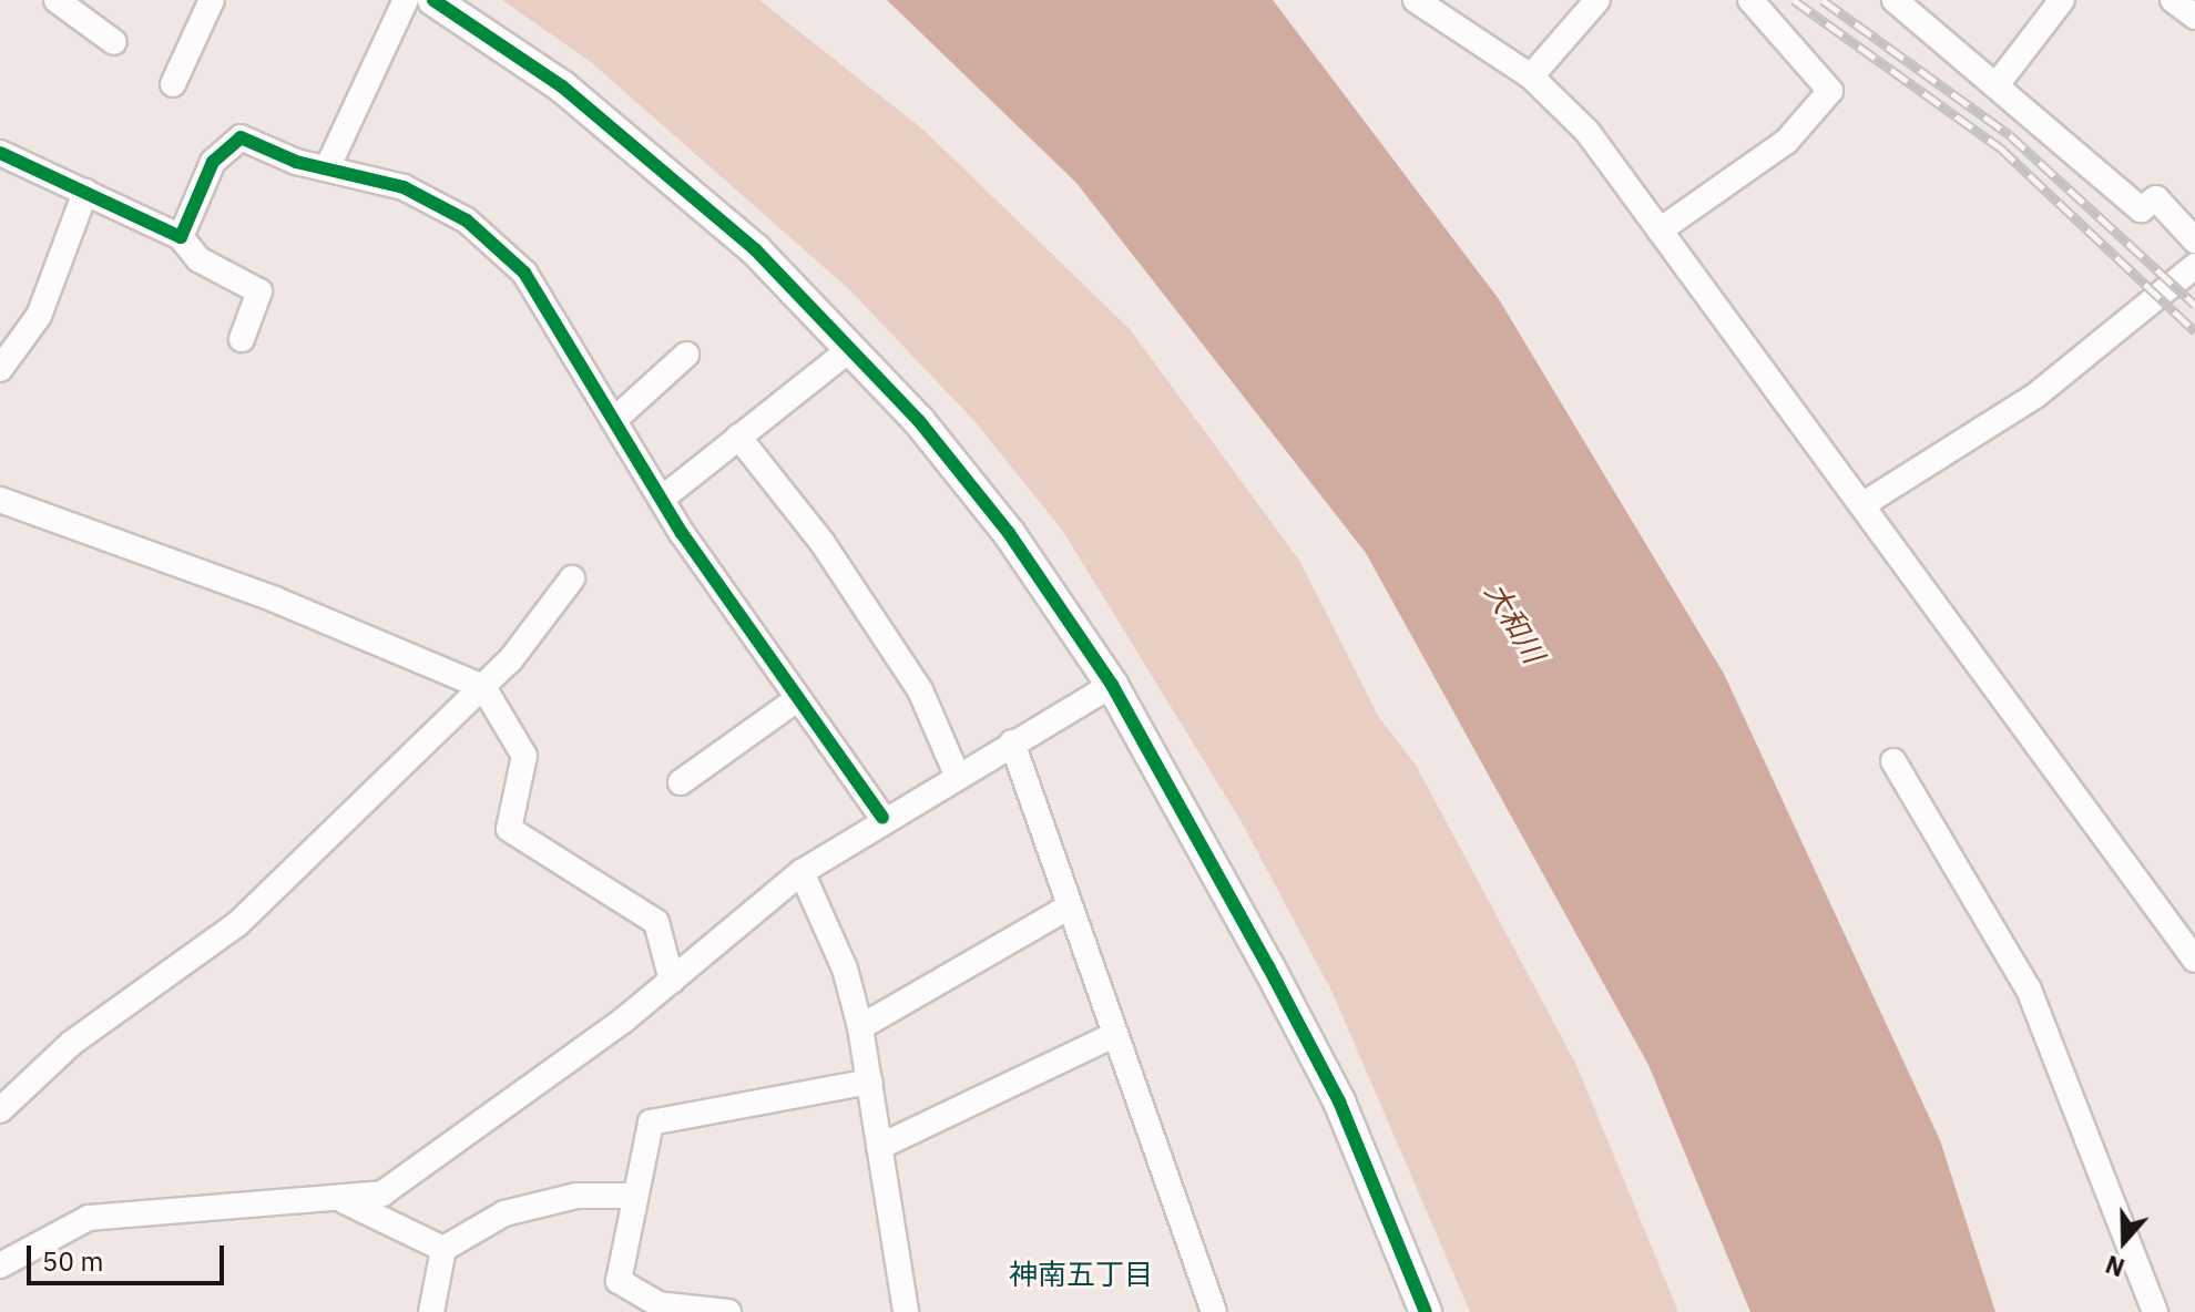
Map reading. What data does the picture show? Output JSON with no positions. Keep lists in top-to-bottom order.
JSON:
{
  "districts": ["神南五丁目"],
  "water": ["大和川"],
  "scale_bar": "50 m",
  "north": "bottom"
}
